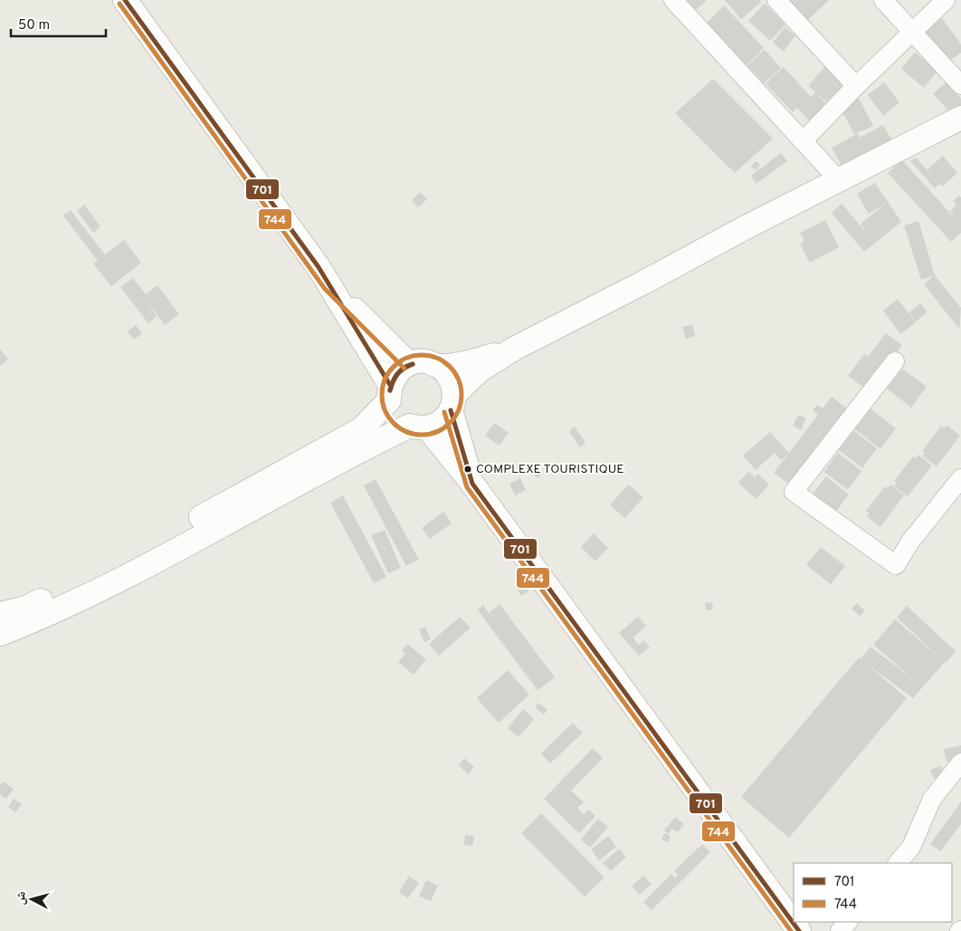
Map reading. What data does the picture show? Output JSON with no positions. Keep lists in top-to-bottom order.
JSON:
{
  "places": ["COMPLEXE TOURISTIQUE"],
  "lines": ["transit line 701", "transit line 744"],
  "legend": ["701", "744"],
  "scale_bar": "50 m",
  "north": "left"
}
